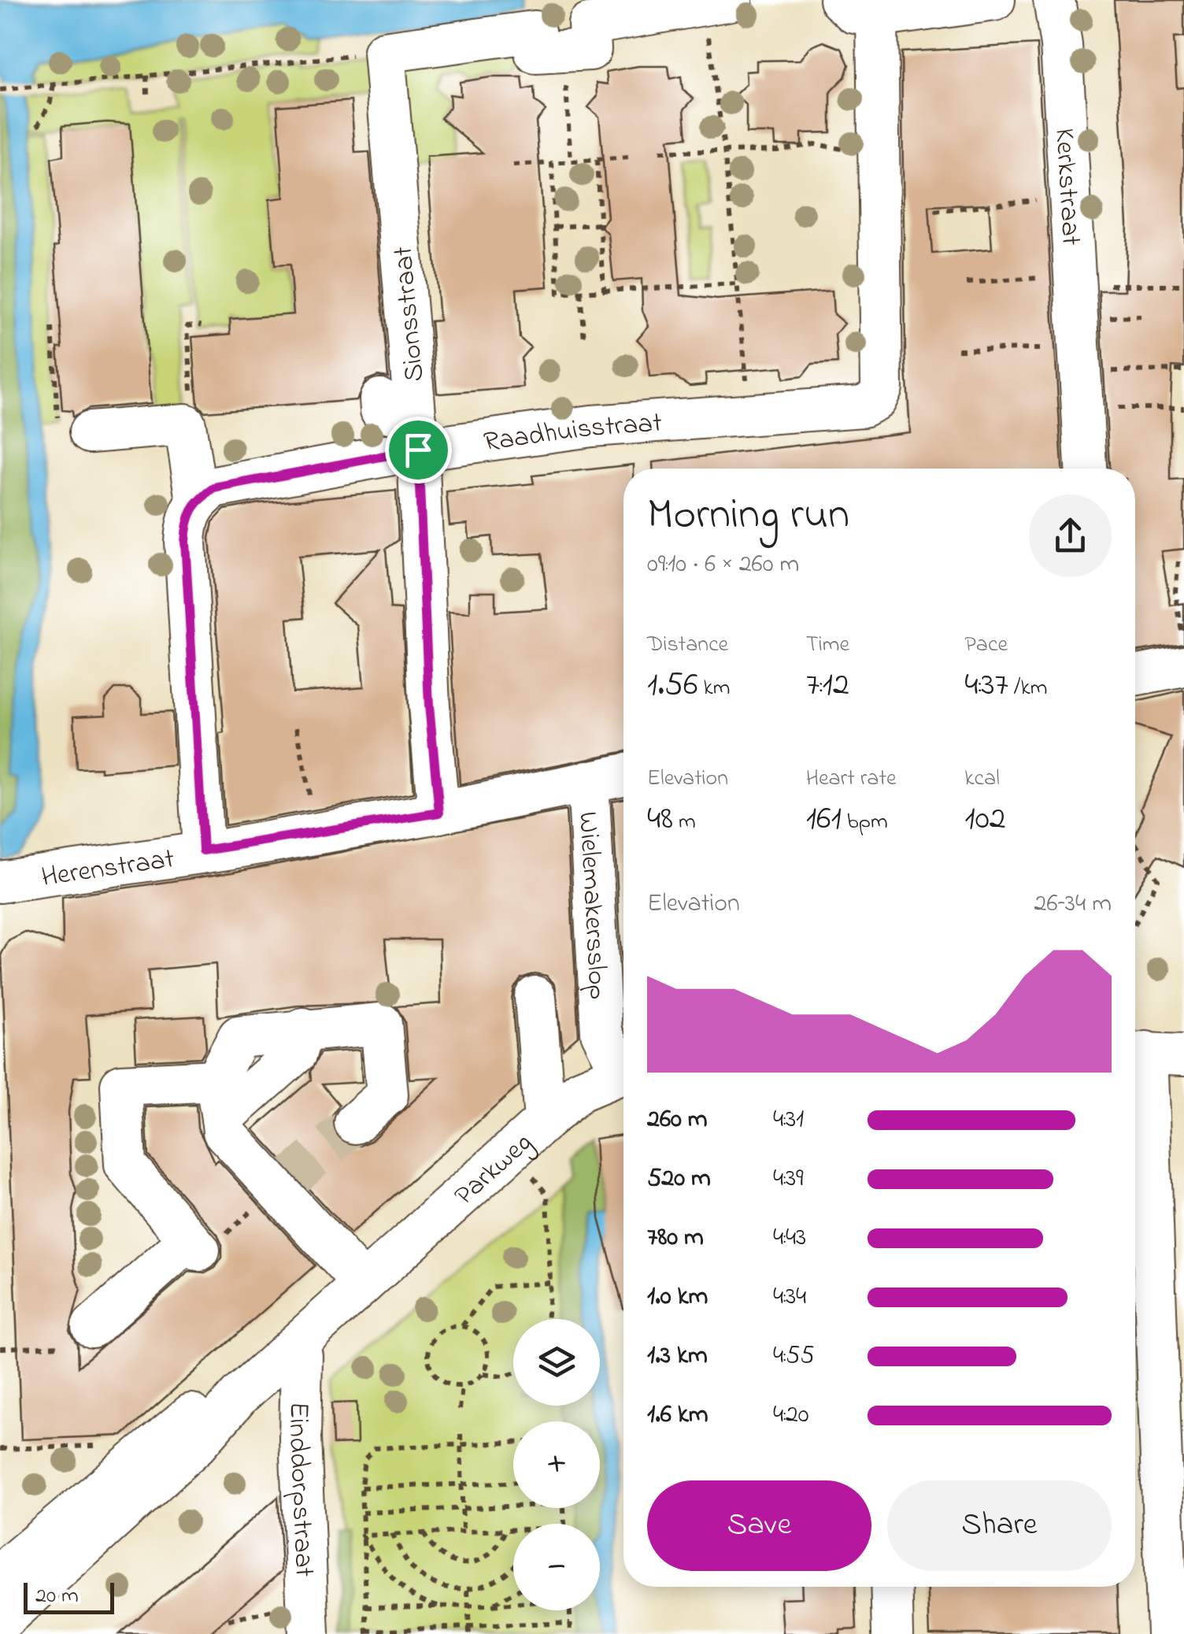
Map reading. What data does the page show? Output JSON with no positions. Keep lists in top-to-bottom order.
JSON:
{
  "streets": {
    "street": [
      "Kerkstraat",
      "Sionsstraat",
      "Raadhuisstraat",
      "Herenstraat",
      "Wielemakersslop",
      "Parkweg",
      "Einddorpstraat"
    ]
  },
  "crossings": [
    ["Sionsstraat", "Raadhuisstraat"],
    ["Sionsstraat", "Herenstraat"],
    ["Herenstraat", "Wielemakersslop"],
    ["Parkweg", "Einddorpstraat"]
  ],
  "scale_bar": "20 m",
  "page": {
    "heading": ["Morning run", "09:10 · 6 × 260 m"],
    "stats": [
      ["Distance", "1.56 km"],
      ["Time", "7:12"],
      ["Pace", "4:37 /km"],
      ["Elevation", "48 m"],
      ["Heart rate", "161 bpm"],
      ["kcal", "102"]
    ],
    "chart": ["Elevation", "26–34 m"],
    "list": [
      {
        "name": "260 m",
        "note": "4:31"
      },
      {
        "name": "520 m",
        "note": "4:39"
      },
      {
        "name": "780 m",
        "note": "4:43"
      },
      {
        "name": "1.0 km",
        "note": "4:34"
      },
      {
        "name": "1.3 km",
        "note": "4:55"
      },
      {
        "name": "1.6 km",
        "note": "4:20"
      }
    ],
    "map_buttons": ["+", "−"],
    "buttons": ["Save", "Share"],
    "scale": "20 m"
  }
}
